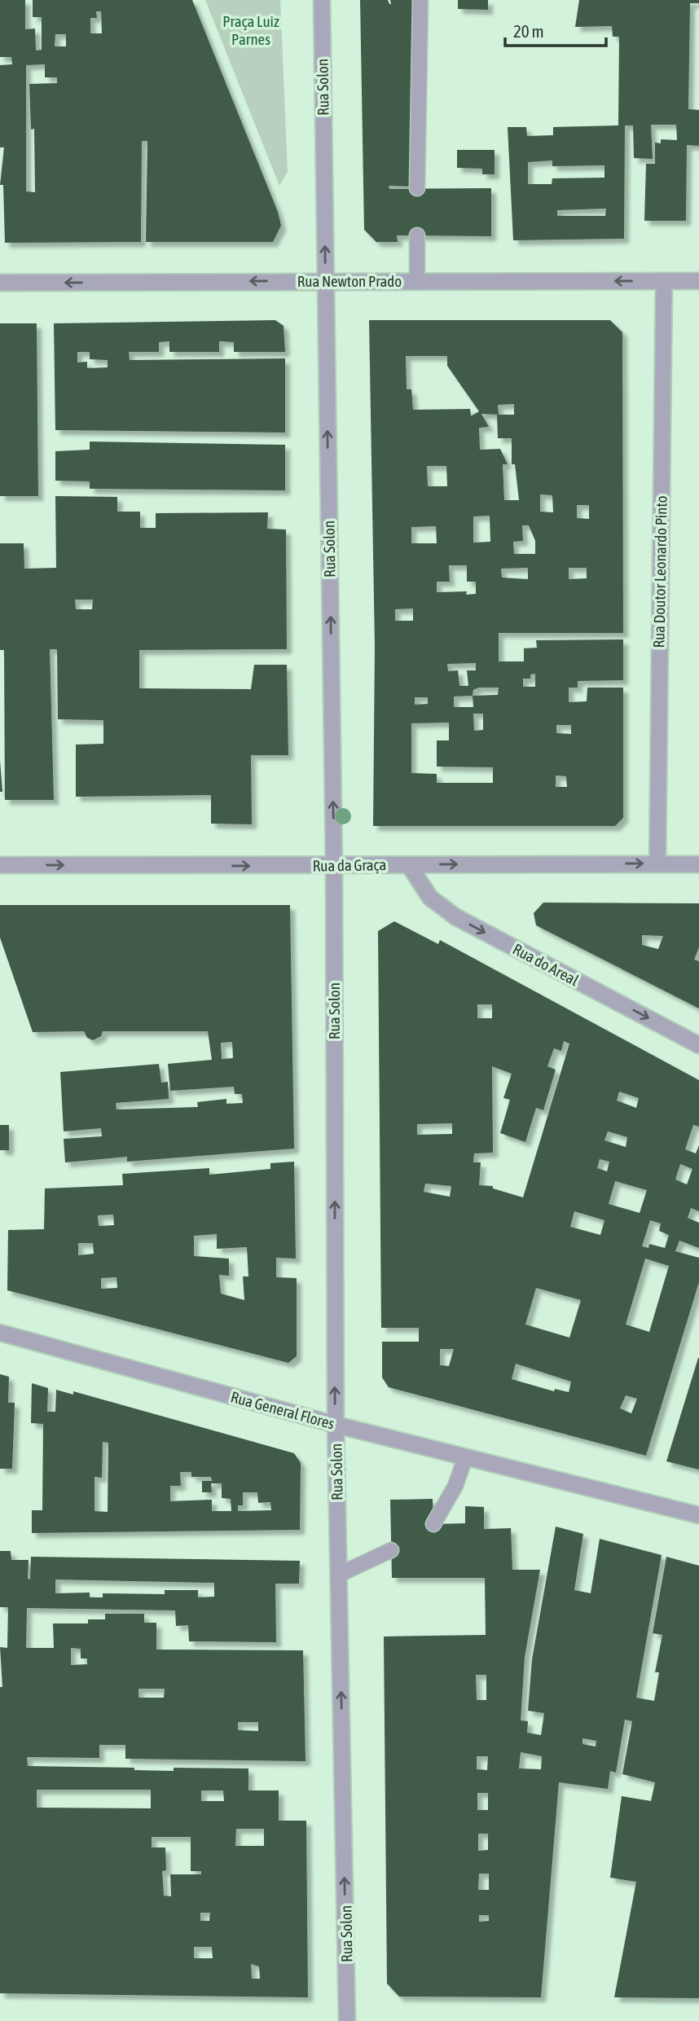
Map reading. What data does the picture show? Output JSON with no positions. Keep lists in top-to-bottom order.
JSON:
{
  "streets": {
    "street": [
      "Rua Solon",
      "Rua Newton Prado",
      "Rua Doutor Leonardo Pinto",
      "Rua da Graça",
      "Rua do Areal",
      "Rua General Flores"
    ]
  },
  "crossings": [
    ["Rua Solon", "Rua Newton Prado"],
    ["Rua Solon", "Rua da Graça"],
    ["Rua Solon", "Rua General Flores"],
    ["Rua Newton Prado", "Rua Doutor Leonardo Pinto"],
    ["Rua Doutor Leonardo Pinto", "Rua da Graça"],
    ["Rua da Graça", "Rua do Areal"]
  ],
  "one_way": [
    "Rua Solon",
    "Rua Newton Prado",
    "Rua da Graça",
    "Rua do Areal"
  ],
  "parks": ["Praça Luiz Parnes"],
  "scale_bar": "20 m"
}
